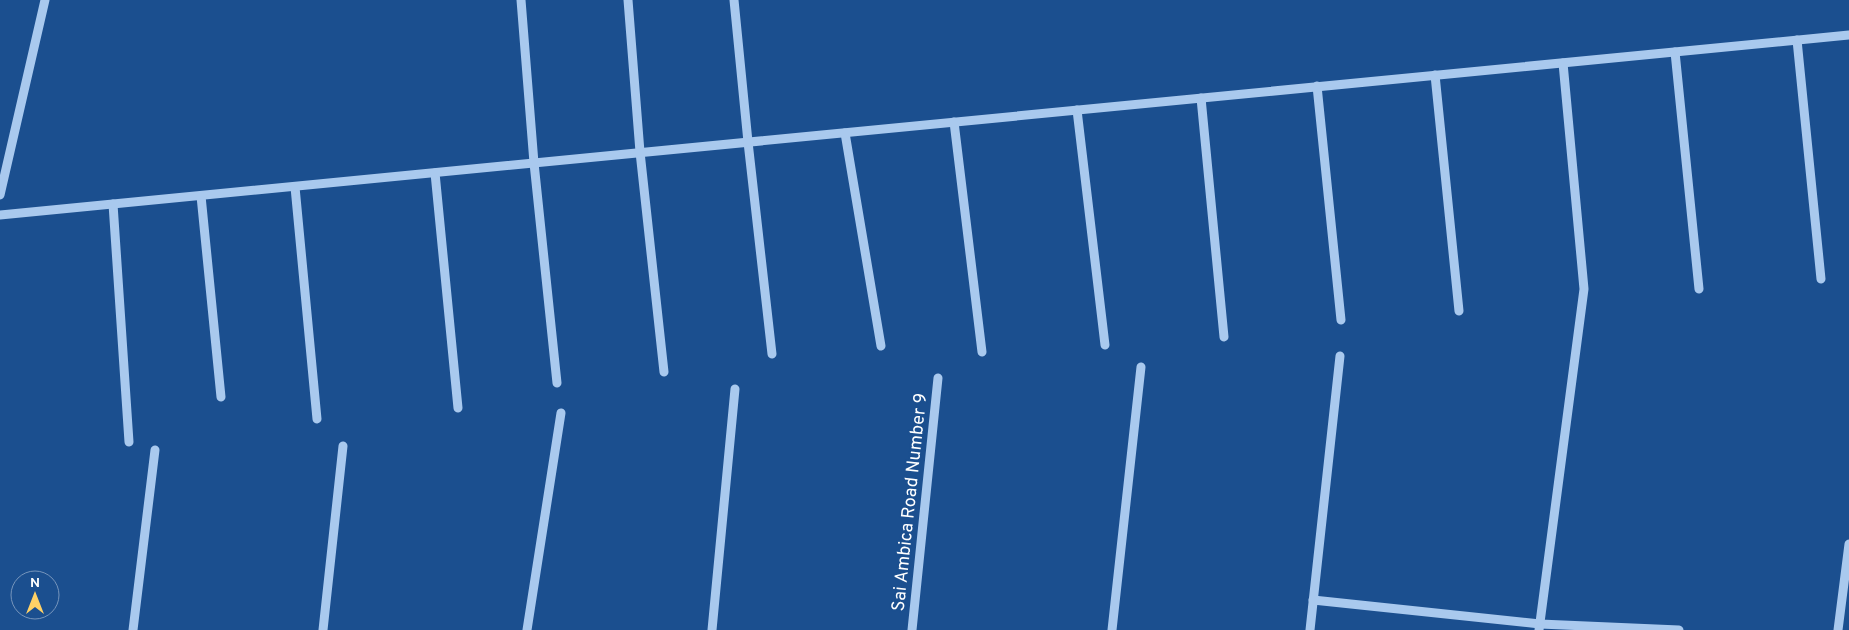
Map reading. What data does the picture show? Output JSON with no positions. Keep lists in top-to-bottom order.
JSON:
{
  "streets": {
    "street": ["Sai Ambica Road Number 9"]
  },
  "north": "top"
}
